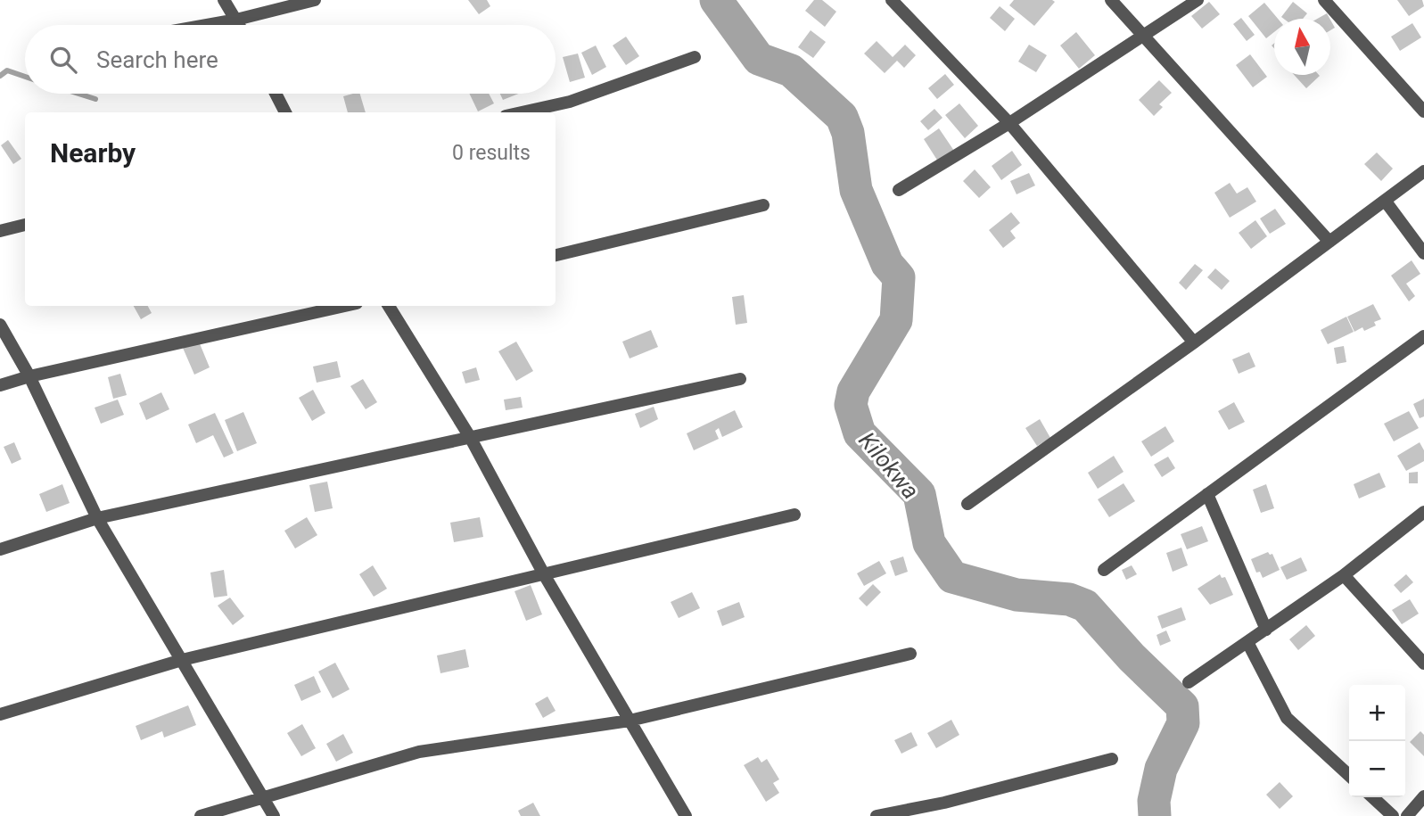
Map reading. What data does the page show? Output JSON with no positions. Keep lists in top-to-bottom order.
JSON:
{
  "water": ["Kilokwa"],
  "north": "top",
  "page": {
    "search": "Search here",
    "heading": ["Nearby", "0 results"],
    "map_buttons": ["+", "−"]
  }
}
